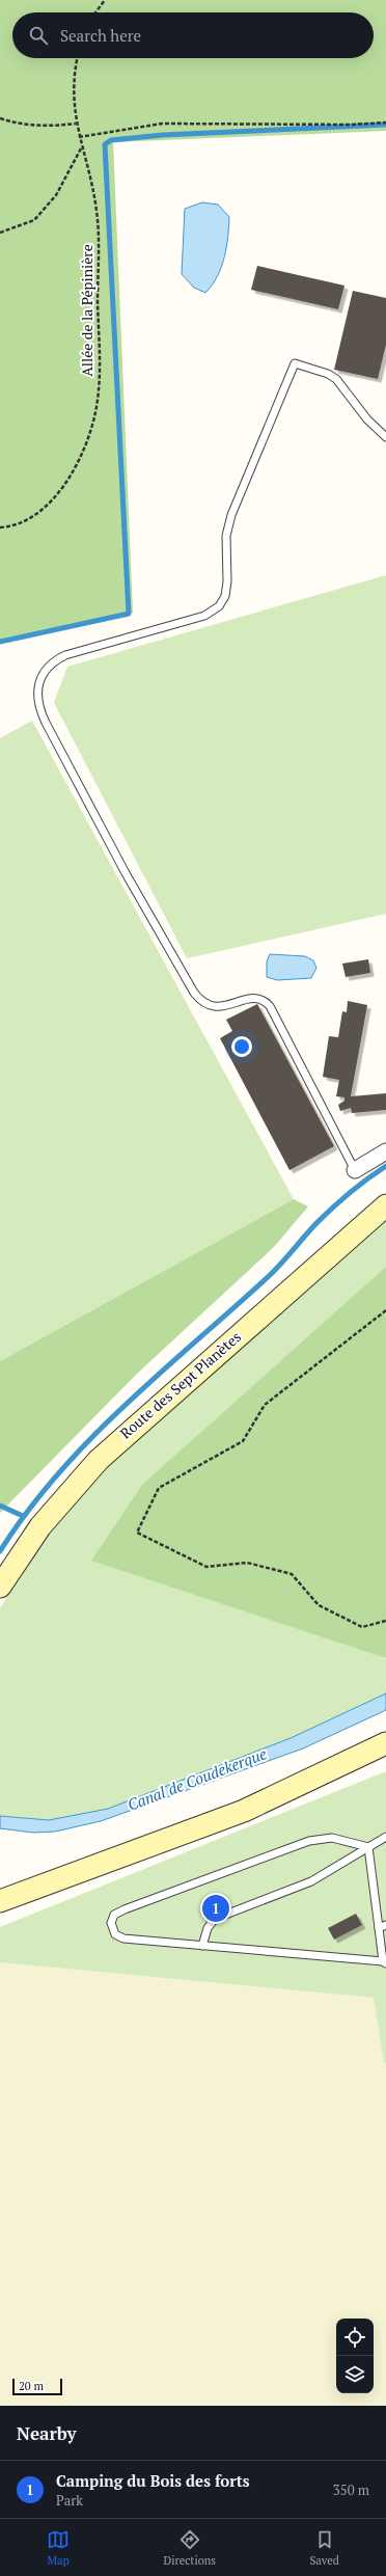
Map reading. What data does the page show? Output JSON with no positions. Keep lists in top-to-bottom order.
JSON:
{
  "streets": {
    "main road": ["Route des Sept Planètes"],
    "path": ["Allée de la Pépinière"]
  },
  "water": ["Canal de Coudekerque"],
  "scale_bar": "20 m",
  "page": {
    "search": "Search here",
    "pins": "1",
    "scale": "20 m",
    "heading": "Nearby",
    "list": [
      {
        "mark": "1",
        "name": "Camping du Bois des forts",
        "note": "Park",
        "value": "350 m"
      }
    ],
    "nav": ["Map", "Directions", "Saved"]
  }
}
